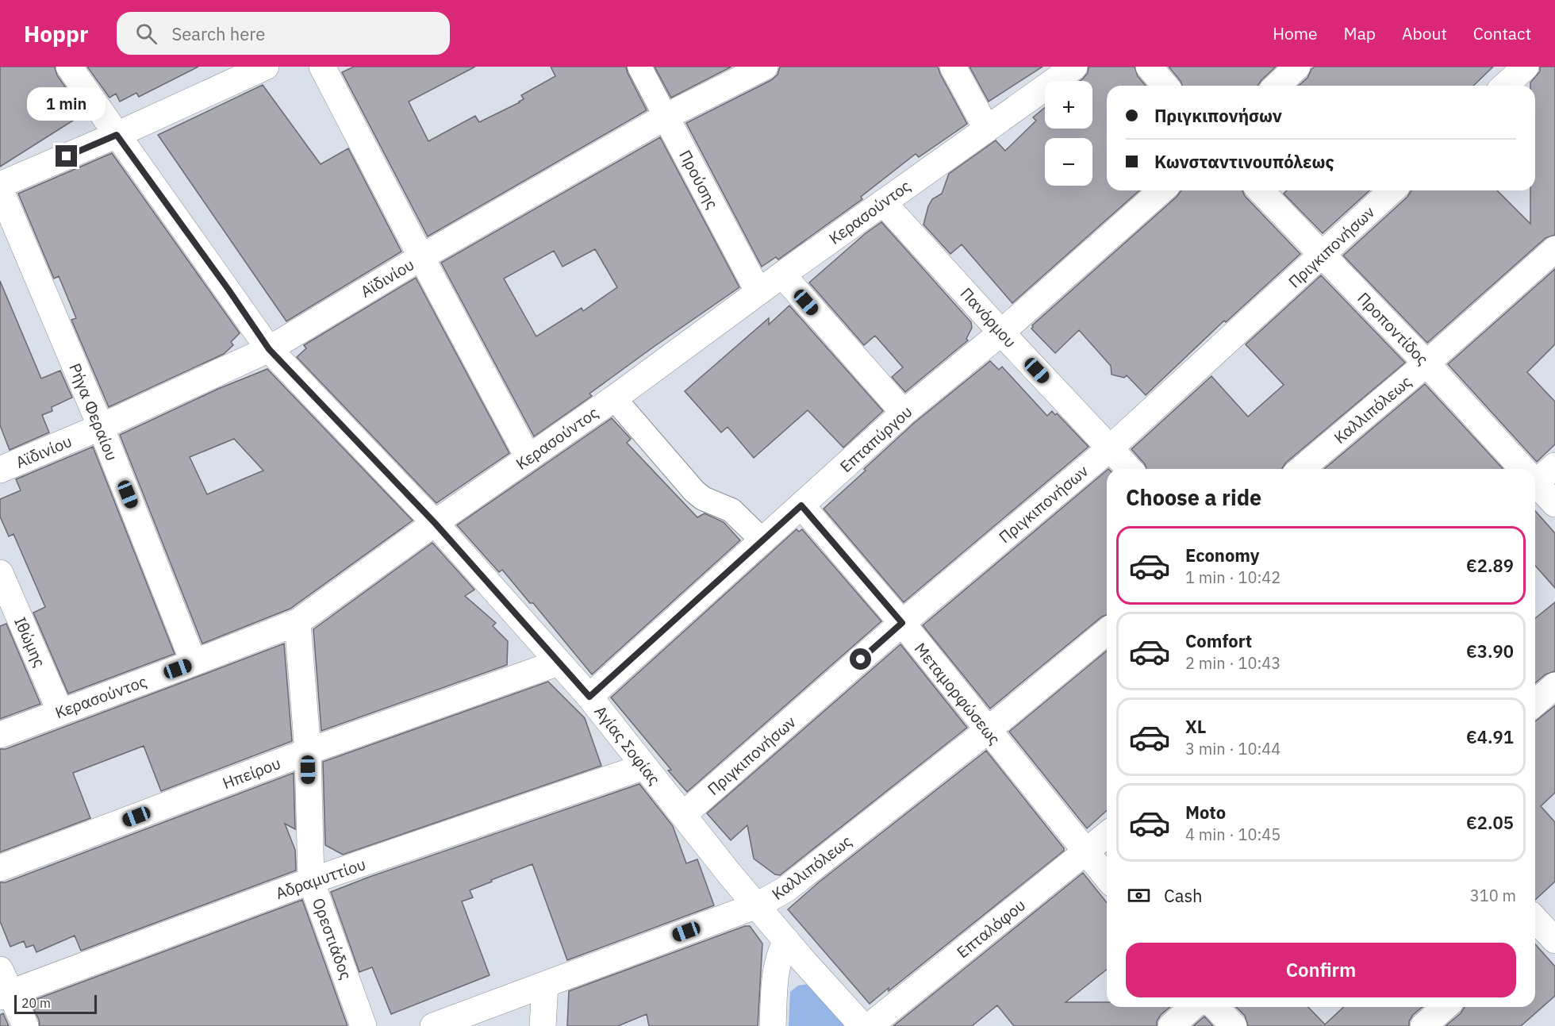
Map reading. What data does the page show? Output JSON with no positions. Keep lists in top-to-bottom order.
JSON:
{
  "streets": {
    "street": [
      "Προύσης",
      "Κερασούντος",
      "Πριγκιπονήσων",
      "Αϊδινίου",
      "Πανόρμου",
      "Προποντίδος",
      "Καλλιπόλεως",
      "Ρήγα Φεραίου",
      "Επταπύργου",
      "Ιθώμης",
      "Μεταμορφώσεως",
      "Αγίας Σοφίας",
      "Ηπείρου",
      "Αδραμυττίου",
      "Επταλόφου",
      "Ορεστιάδος"
    ]
  },
  "crossings": [
    ["Προύσης", "Κερασούντος"],
    ["Προύσης", "Αϊδινίου"],
    ["Κερασούντος", "Πανόρμου"],
    ["Κερασούντος", "Ρήγα Φεραίου"],
    ["Κερασούντος", "Ιθώμης"],
    ["Κερασούντος", "Αγίας Σοφίας"],
    ["Κερασούντος", "Ορεστιάδος"],
    ["Πριγκιπονήσων", "Πανόρμου"],
    ["Πριγκιπονήσων", "Προποντίδος"],
    ["Πριγκιπονήσων", "Μεταμορφώσεως"],
    ["Πριγκιπονήσων", "Αγίας Σοφίας"],
    ["Αϊδινίου", "Ρήγα Φεραίου"],
    ["Αϊδινίου", "Αγίας Σοφίας"],
    ["Πανόρμου", "Επταπύργου"],
    ["Προποντίδος", "Καλλιπόλεως"],
    ["Καλλιπόλεως", "Μεταμορφώσεως"],
    ["Καλλιπόλεως", "Αγίας Σοφίας"],
    ["Επταπύργου", "Μεταμορφώσεως"],
    ["Επταπύργου", "Αγίας Σοφίας"],
    ["Μεταμορφώσεως", "Επταλόφου"],
    ["Αγίας Σοφίας", "Ηπείρου"],
    ["Αγίας Σοφίας", "Αδραμυττίου"],
    ["Ηπείρου", "Ορεστιάδος"],
    ["Αδραμυττίου", "Ορεστιάδος"]
  ],
  "scale_bar": "20 m",
  "page": {
    "header": "Hoppr",
    "search": "Search here",
    "nav": [
      "Home",
      "Map",
      "About",
      "Contact"
    ],
    "map_buttons": ["+", "−"],
    "banner": ["Πριγκιπονήσων", "Κωνσταντινουπόλεως"],
    "bubble": "1 min",
    "heading": "Choose a ride",
    "list": [
      {
        "name": "Economy",
        "note": "1 min · 10:42",
        "value": "€2.89"
      },
      {
        "name": "Comfort",
        "note": "2 min · 10:43",
        "value": "€3.90"
      },
      {
        "name": "XL",
        "note": "3 min · 10:44",
        "value": "€4.91"
      },
      {
        "name": "Moto",
        "note": "4 min · 10:45",
        "value": "€2.05"
      }
    ],
    "pay": ["Cash", "310 m"],
    "buttons": "Confirm",
    "scale": "20 m"
  }
}
